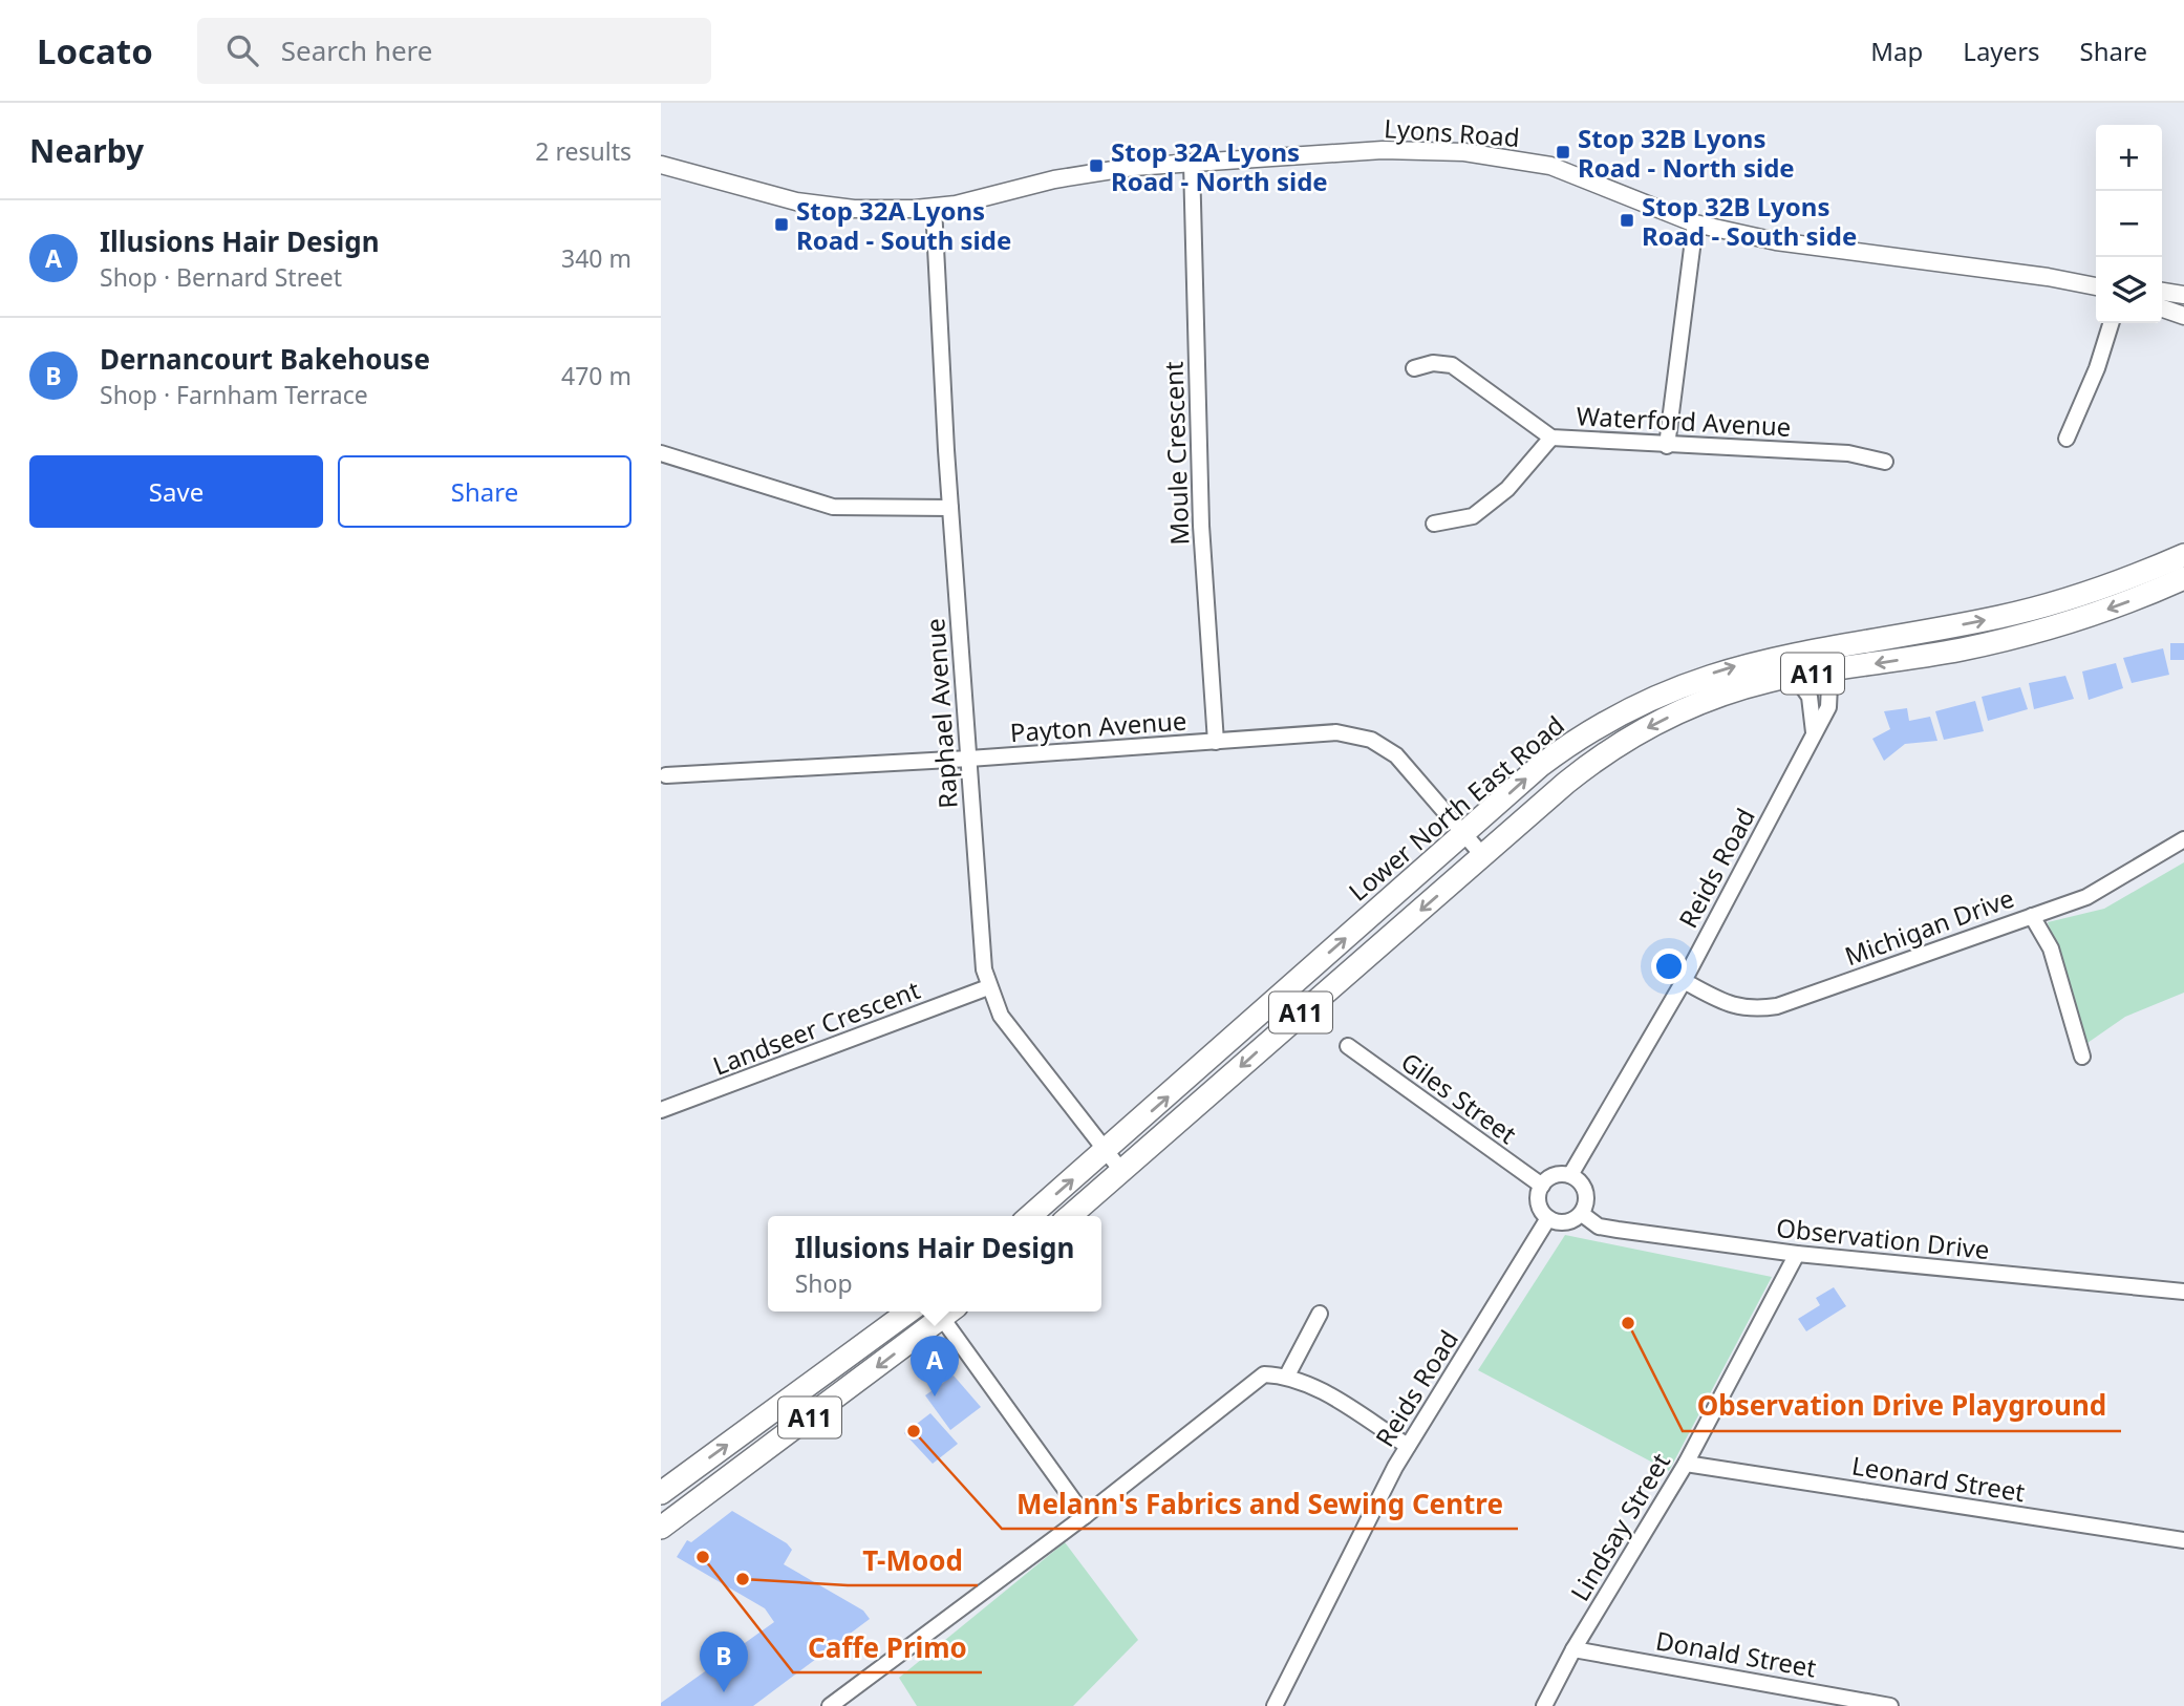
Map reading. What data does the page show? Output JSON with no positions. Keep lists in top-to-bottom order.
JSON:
{
  "streets": {
    "main road": ["A11", "Lower North East Road"],
    "street": [
      "Lyons Road",
      "Waterford Avenue",
      "Moule Crescent",
      "Raphael Avenue",
      "Payton Avenue",
      "Reids Road",
      "Michigan Drive",
      "Landseer Crescent",
      "Giles Street",
      "Observation Drive",
      "Leonard Street",
      "Lindsay Street",
      "Donald Street"
    ]
  },
  "crossings": [
    ["Lyons Road", "Moule Crescent"],
    ["Lyons Road", "Raphael Avenue"],
    ["Moule Crescent", "Payton Avenue"],
    ["Raphael Avenue", "Payton Avenue"],
    ["Raphael Avenue", "Lower North East Road"],
    ["Raphael Avenue", "Landseer Crescent"],
    ["Payton Avenue", "Lower North East Road"],
    ["Lower North East Road", "Reids Road"],
    ["Reids Road", "Michigan Drive"],
    ["Reids Road", "Giles Street"],
    ["Reids Road", "Observation Drive"],
    ["Giles Street", "Observation Drive"],
    ["Observation Drive", "Lindsay Street"],
    ["Leonard Street", "Lindsay Street"],
    ["Lindsay Street", "Donald Street"]
  ],
  "places": {
    "transit": [
      "Stop 32B Lyons Road - North side",
      "Stop 32A Lyons Road - North side",
      "Stop 32B Lyons Road - South side",
      "Stop 32A Lyons Road - South side"
    ],
    "other": [
      "Observation Drive Playground",
      "Melann's Fabrics and Sewing Centre",
      "Caffe Primo",
      "T-Mood"
    ]
  },
  "page": {
    "header": "Locato",
    "search": "Search here",
    "nav": ["Map", "Layers", "Share"],
    "heading": ["Nearby", "2 results"],
    "map_buttons": ["+", "−"],
    "list": [
      {
        "mark": "A",
        "name": "Illusions Hair Design",
        "note": "Shop · Bernard Street",
        "value": "340 m"
      },
      {
        "mark": "B",
        "name": "Dernancourt Bakehouse",
        "note": "Shop · Farnham Terrace",
        "value": "470 m"
      }
    ],
    "buttons": ["Save", "Share"],
    "popup": ["Illusions Hair Design", "Shop"],
    "pins": ["A", "B"]
  }
}
